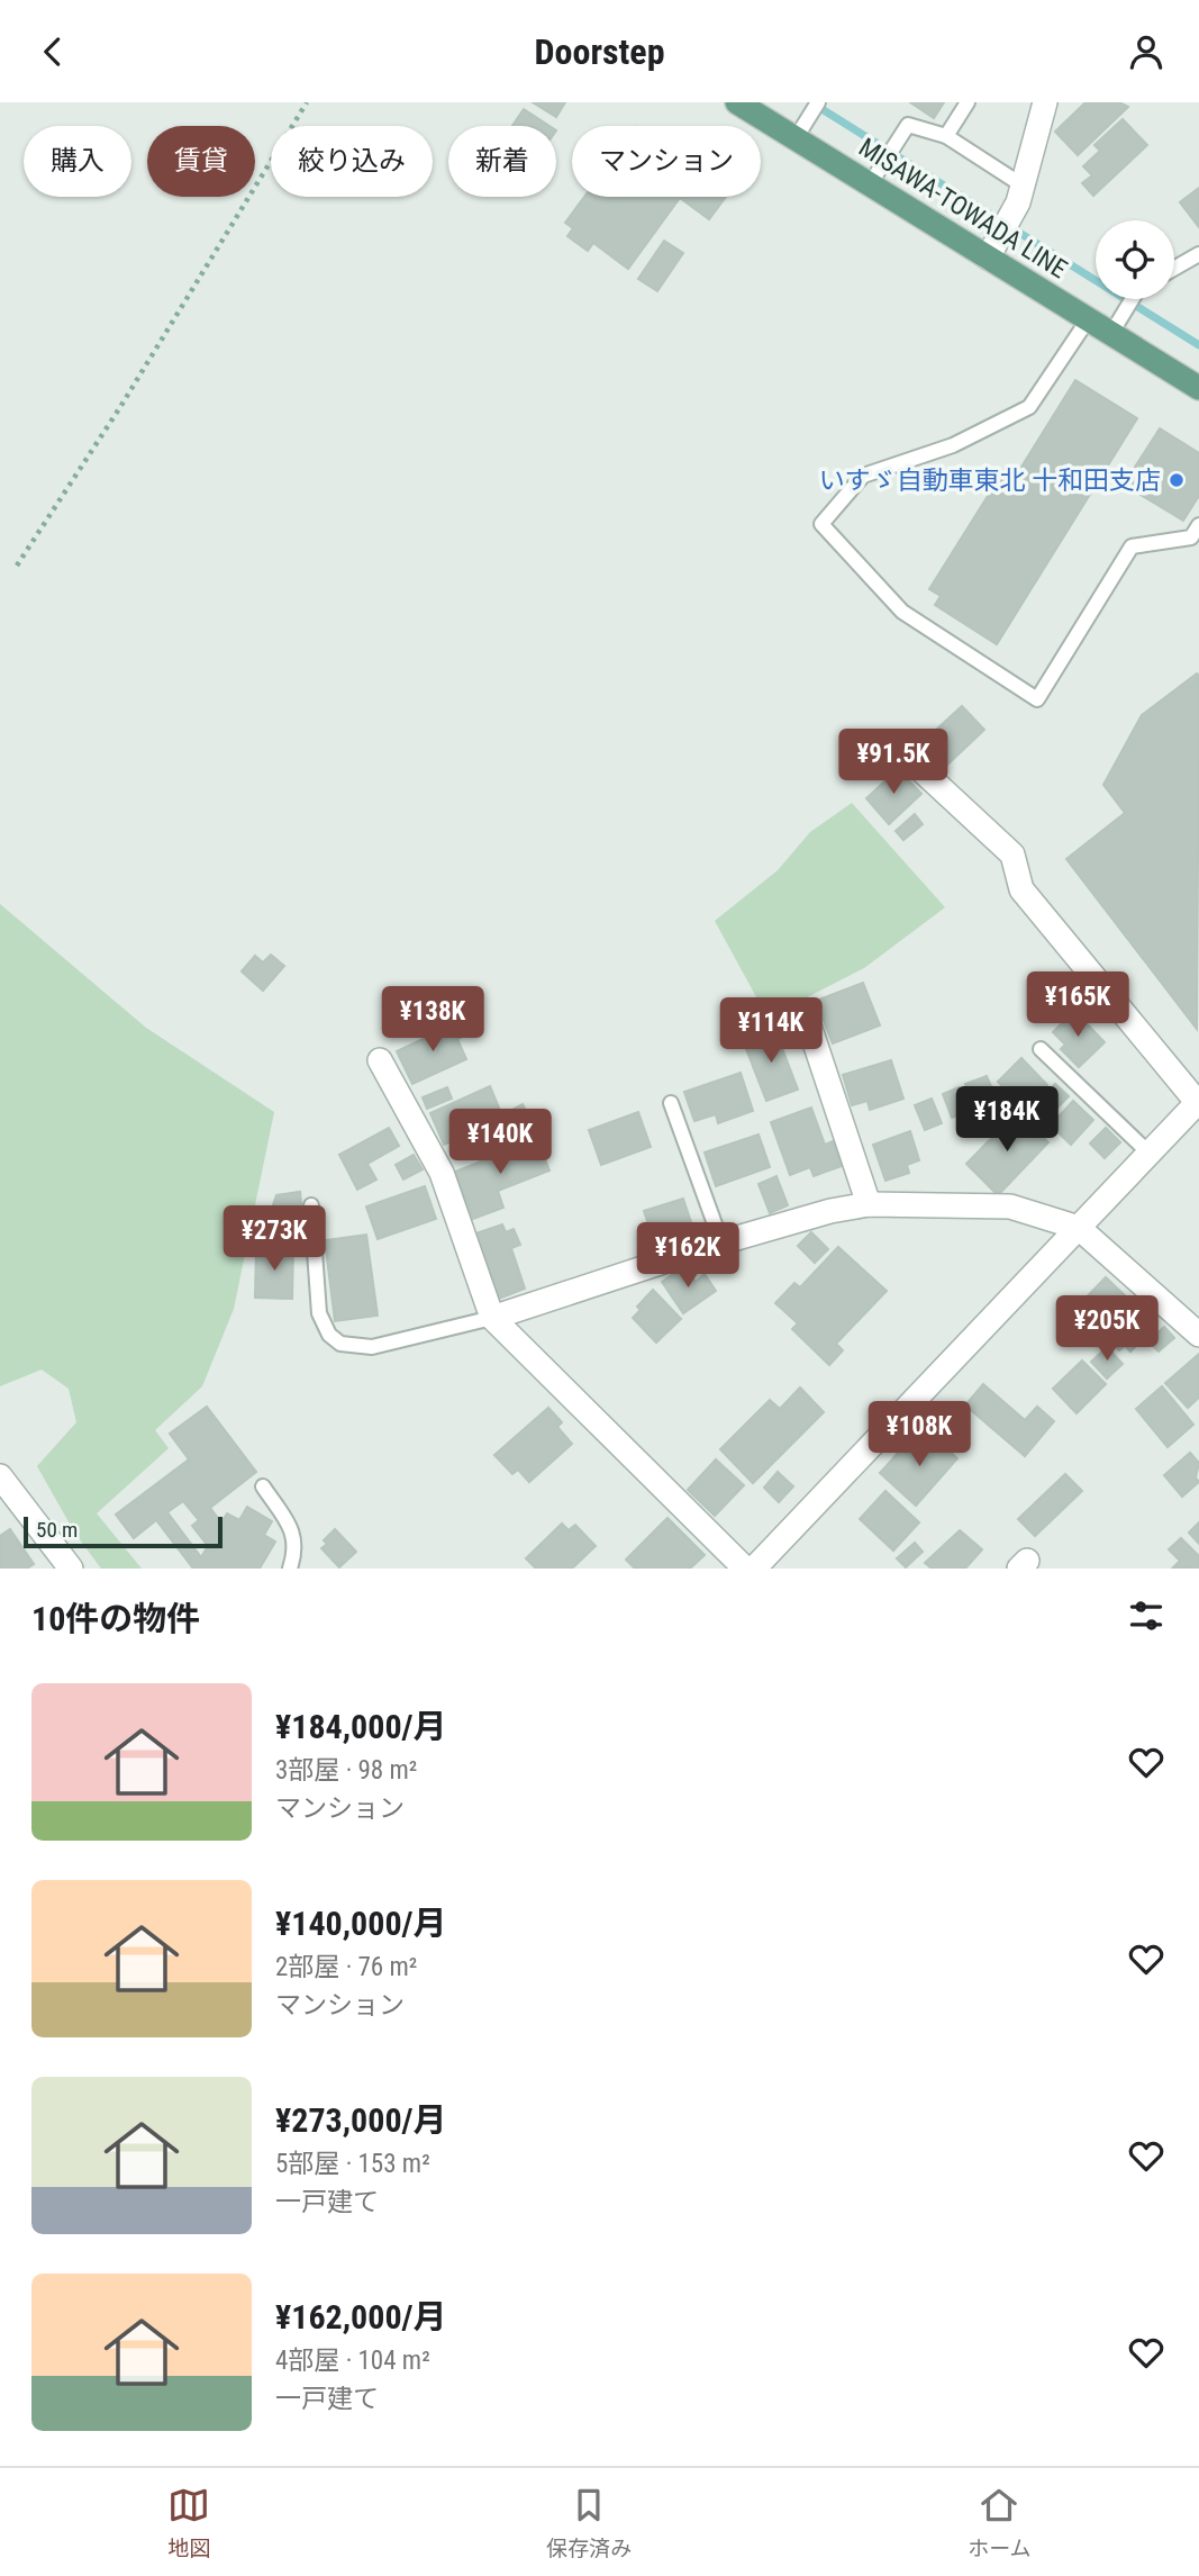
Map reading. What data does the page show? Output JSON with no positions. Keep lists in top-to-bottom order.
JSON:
{
  "streets": {
    "main road": ["MISAWA-TOWADA LINE"]
  },
  "places": ["いすゞ自動車東北 十和田支店"],
  "scale_bar": "50 m",
  "page": {
    "header": "Doorstep",
    "chip": [
      "購入",
      "賃貸",
      "絞り込み",
      "新着",
      "マンション"
    ],
    "price": [
      "¥91.5K",
      "¥165K",
      "¥138K",
      "¥114K",
      "¥184K",
      "¥140K",
      "¥273K",
      "¥162K",
      "¥205K",
      "¥108K"
    ],
    "scale": "50 m",
    "heading": "10件の物件",
    "list": [
      {
        "name": "¥184,000/月",
        "note": "3部屋 · 98 m² · マンション"
      },
      {
        "name": "¥140,000/月",
        "note": "2部屋 · 76 m² · マンション"
      },
      {
        "name": "¥273,000/月",
        "note": "5部屋 · 153 m² · 一戸建て"
      },
      {
        "name": "¥162,000/月",
        "note": "4部屋 · 104 m² · 一戸建て"
      }
    ],
    "tabs": ["地図", "保存済み", "ホーム"]
  }
}
